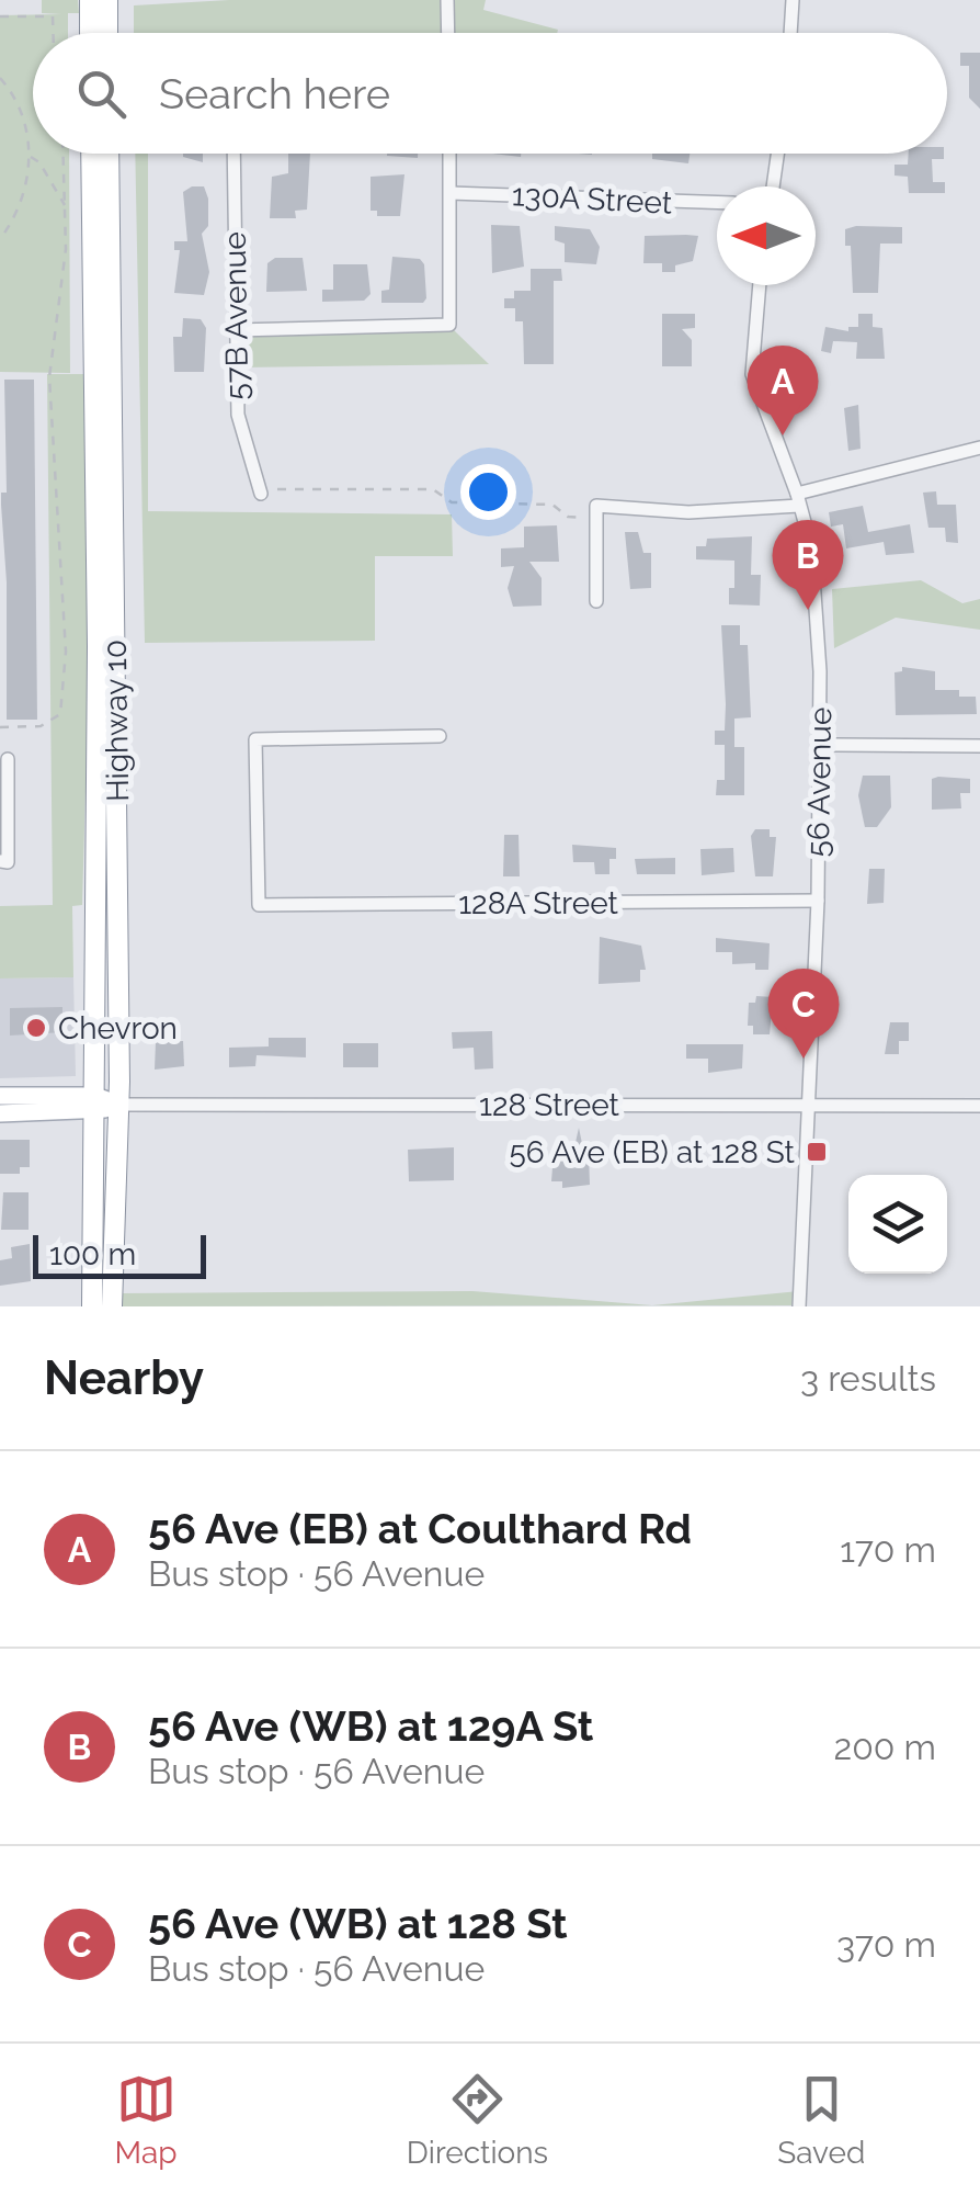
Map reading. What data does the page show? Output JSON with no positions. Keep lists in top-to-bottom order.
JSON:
{
  "streets": {
    "highway": ["Highway 10"],
    "main road": ["128 Street"],
    "street": [
      "130A Street",
      "57B Avenue",
      "56 Avenue",
      "128A Street"
    ]
  },
  "crossings": [
    ["Highway 10", "128 Street"],
    ["56 Avenue", "128A Street"],
    ["56 Avenue", "128 Street"]
  ],
  "places": {
    "other": ["Chevron"],
    "transit": ["56 Ave (EB) at 128 St"]
  },
  "scale_bar": "100 m",
  "north": "left",
  "page": {
    "search": "Search here",
    "pins": ["A", "B", "C"],
    "scale": "100 m",
    "heading": ["Nearby", "3 results"],
    "list": [
      {
        "mark": "A",
        "name": "56 Ave (EB) at Coulthard Rd",
        "note": "Bus stop · 56 Avenue",
        "value": "170 m"
      },
      {
        "mark": "B",
        "name": "56 Ave (WB) at 129A St",
        "note": "Bus stop · 56 Avenue",
        "value": "200 m"
      },
      {
        "mark": "C",
        "name": "56 Ave (WB) at 128 St",
        "note": "Bus stop · 56 Avenue",
        "value": "370 m"
      }
    ],
    "nav": ["Map", "Directions", "Saved"]
  }
}
